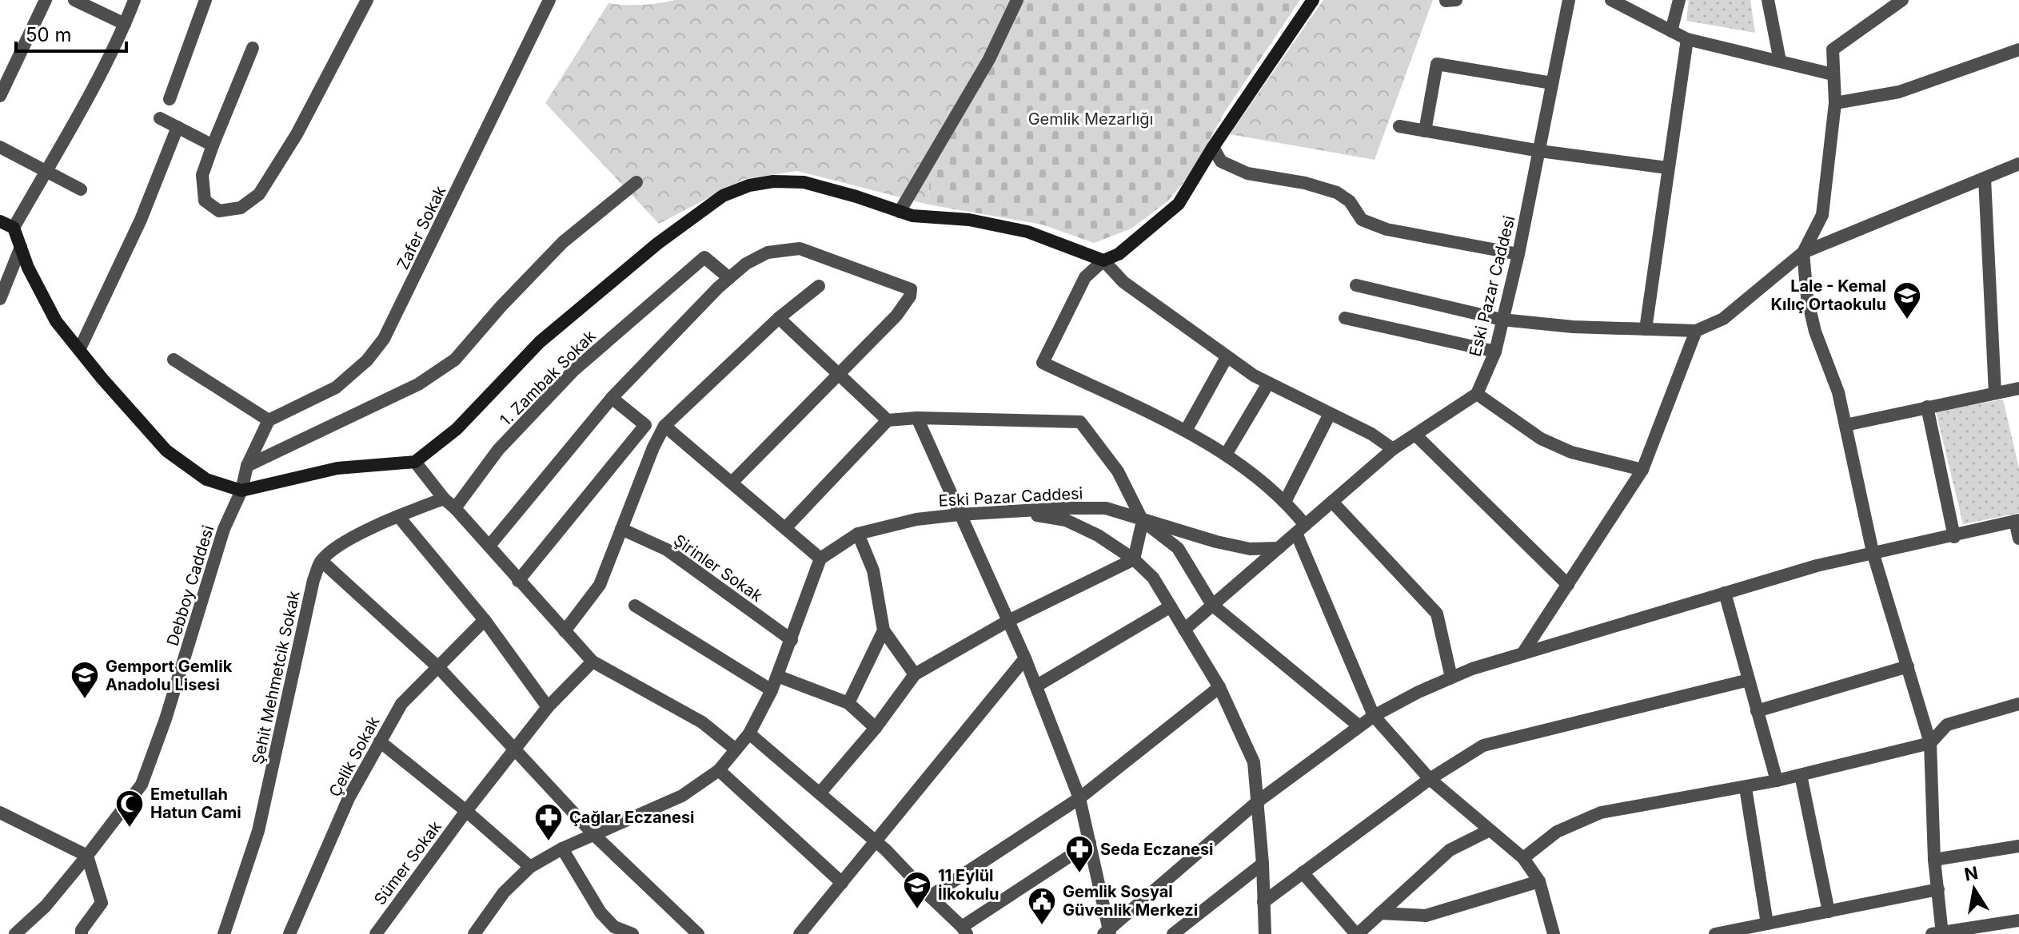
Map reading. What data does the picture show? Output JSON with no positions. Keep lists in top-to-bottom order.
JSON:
{
  "streets": {
    "street": [
      "Zafer Sokak",
      "Eski Pazar Caddesi",
      "1. Zambak Sokak",
      "Şirinler Sokak",
      "Debboy Caddesi",
      "Şehit Mehmetcik Sokak",
      "Çelik Sokak",
      "Sümer Sokak"
    ]
  },
  "crossings": [
    ["Zafer Sokak", "Debboy Caddesi"]
  ],
  "parks": ["Gemlik Mezarlığı"],
  "places": {
    "school or university": ["Lale - Kemal Kılıç Ortaokulu", "Gemport Gemlik Anadolu Lisesi", "11 Eylül İlkokulu"],
    "mosque": ["Emetullah Hatun Cami"],
    "pharmacy": ["Çağlar Eczanesi", "Seda Eczanesi"],
    "public building": ["Gemlik Sosyal Güvenlik Merkezi"]
  },
  "scale_bar": "50 m",
  "north": "top"
}
